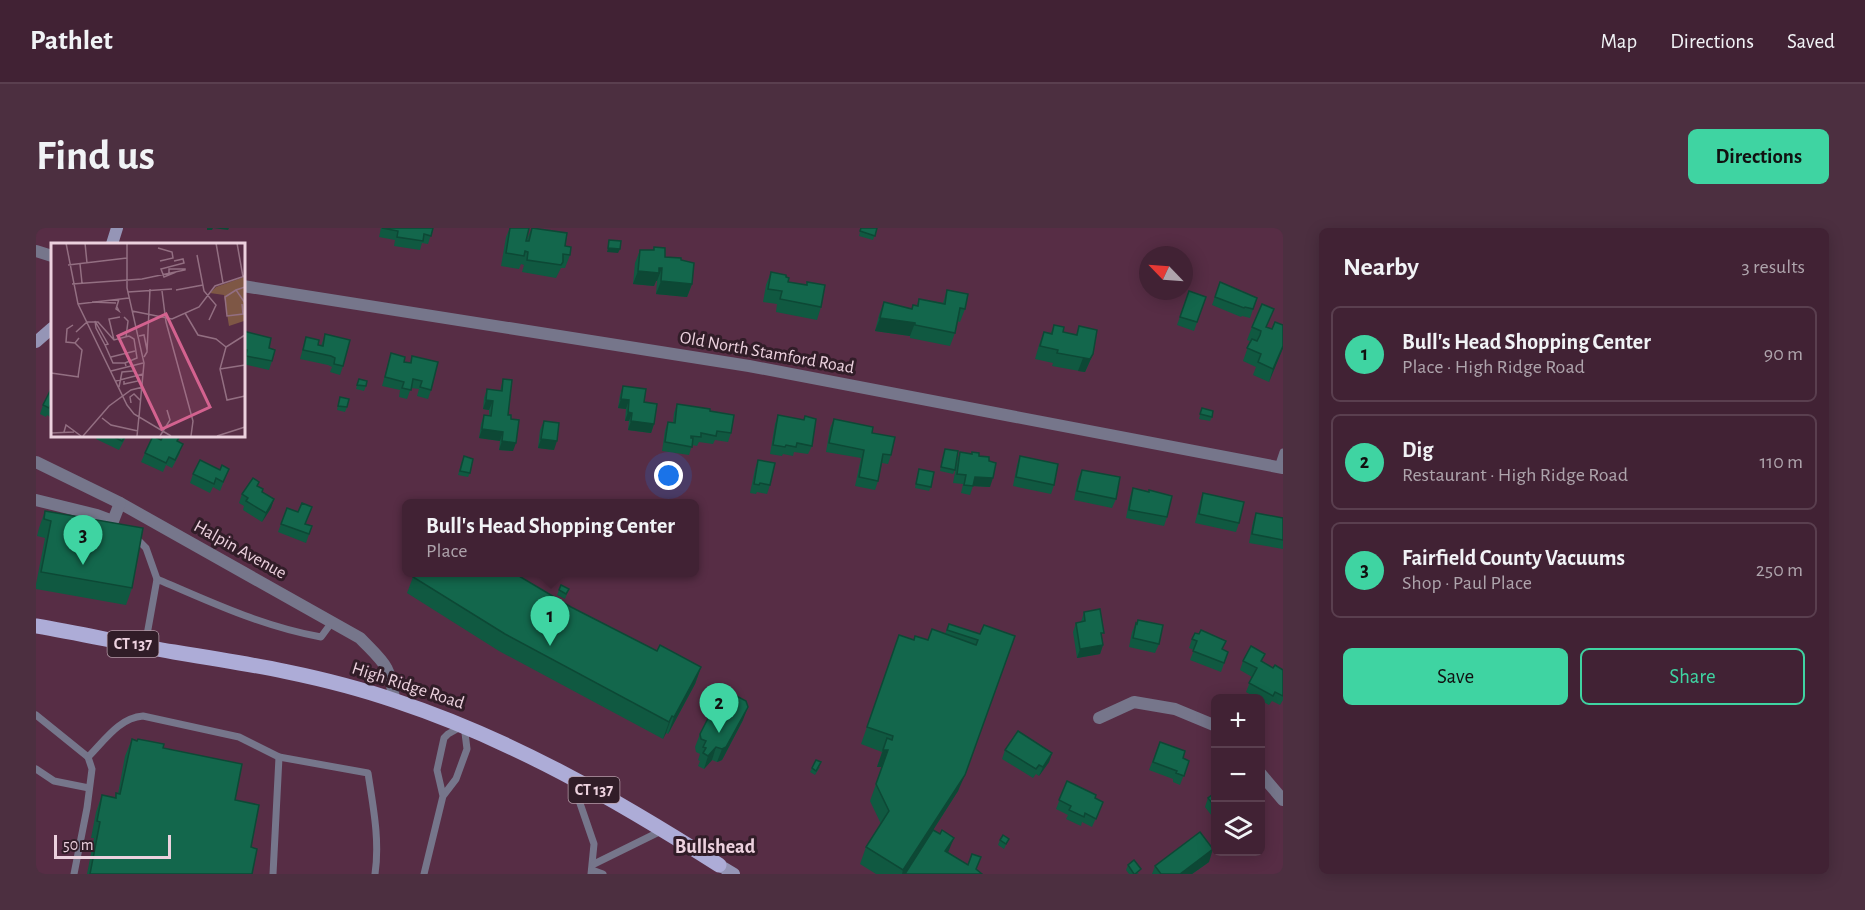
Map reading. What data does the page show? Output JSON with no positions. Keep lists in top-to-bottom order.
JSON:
{
  "streets": {
    "main road": ["CT 137", "High Ridge Road"],
    "street": ["Old North Stamford Road", "Halpin Avenue"]
  },
  "crossings": [
    ["Halpin Avenue", "High Ridge Road"]
  ],
  "districts": ["Bullshead"],
  "scale_bar": "50 m",
  "north": "top left",
  "page": {
    "header": "Pathlet",
    "nav": ["Map", "Directions", "Saved"],
    "buttons": [
      "Directions",
      ["Save", "Share"]
    ],
    "title": "Find us",
    "heading": ["Nearby", "3 results"],
    "list": [
      {
        "mark": "1",
        "name": "Bull's Head Shopping Center",
        "note": "Place · High Ridge Road",
        "value": "90 m"
      },
      {
        "mark": "2",
        "name": "Dig",
        "note": "Restaurant · High Ridge Road",
        "value": "110 m"
      },
      {
        "mark": "3",
        "name": "Fairfield County Vacuums",
        "note": "Shop · Paul Place",
        "value": "250 m"
      }
    ],
    "popup": ["Bull's Head Shopping Center", "Place"],
    "pins": ["3", "1", "2"],
    "map_buttons": ["+", "−"],
    "scale": "50 m"
  }
}
